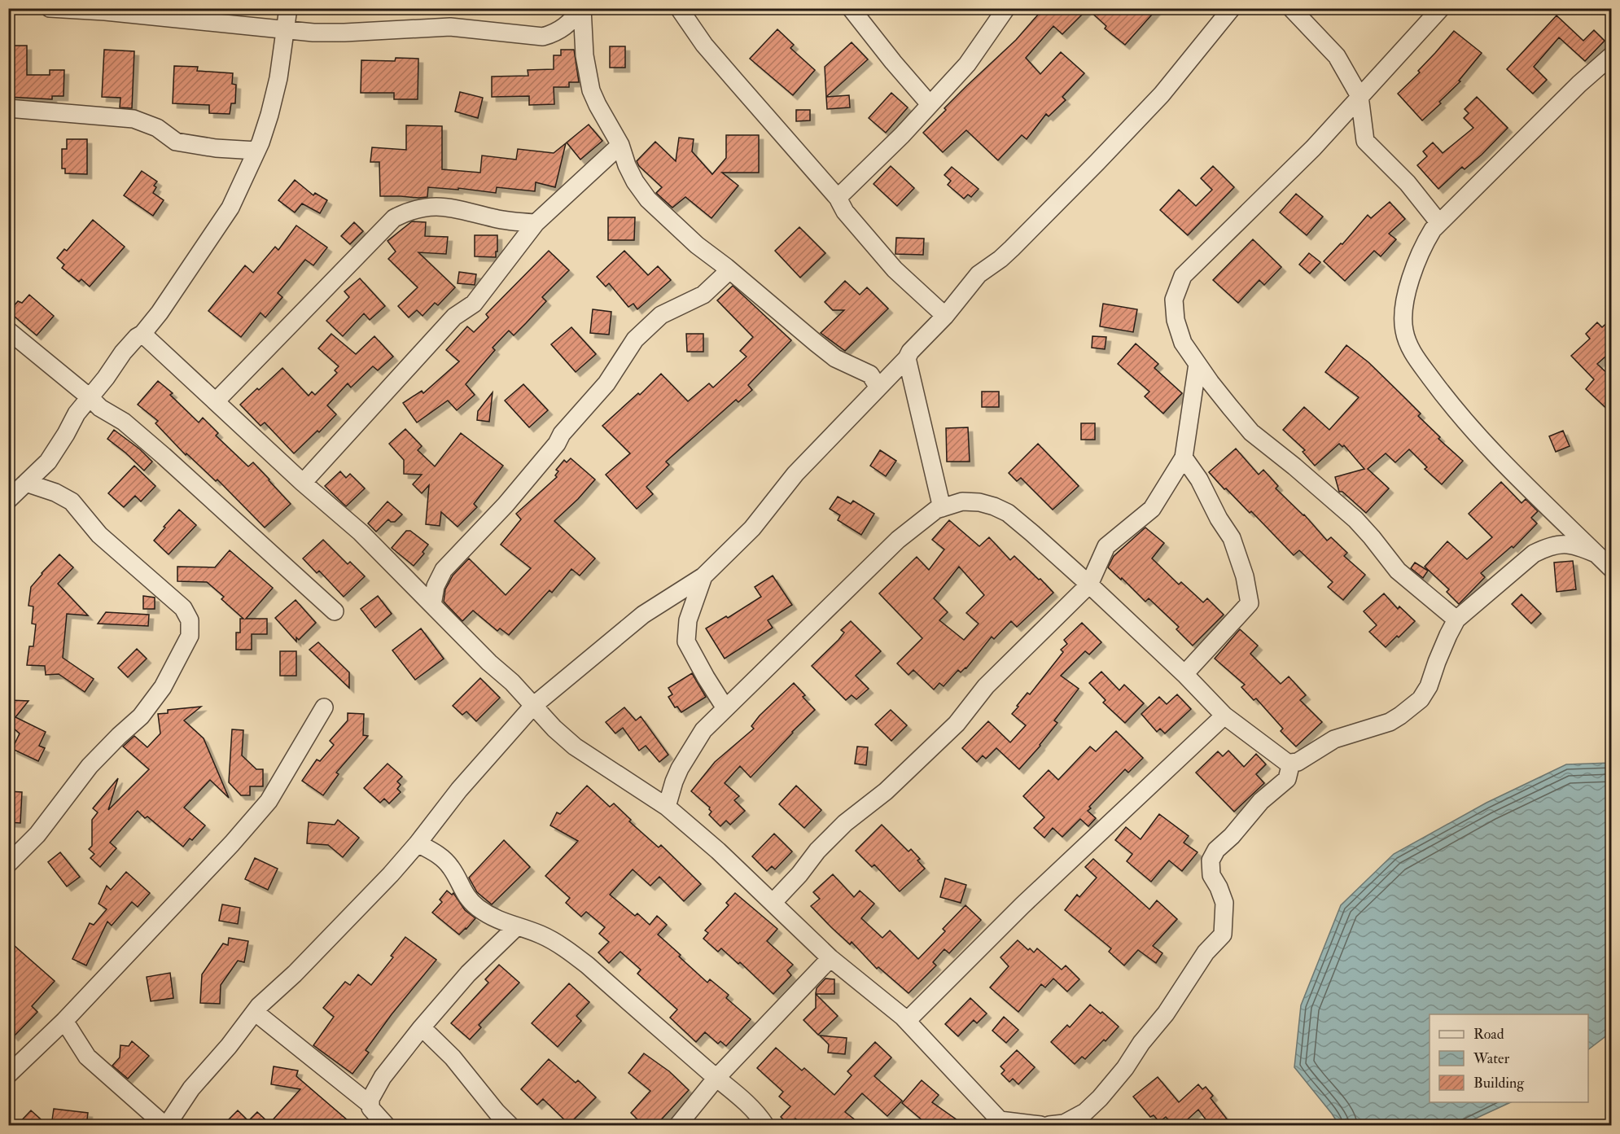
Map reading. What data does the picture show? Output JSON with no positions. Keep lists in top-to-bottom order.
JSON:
{
  "legend": ["Road", "Water", "Building"]
}
